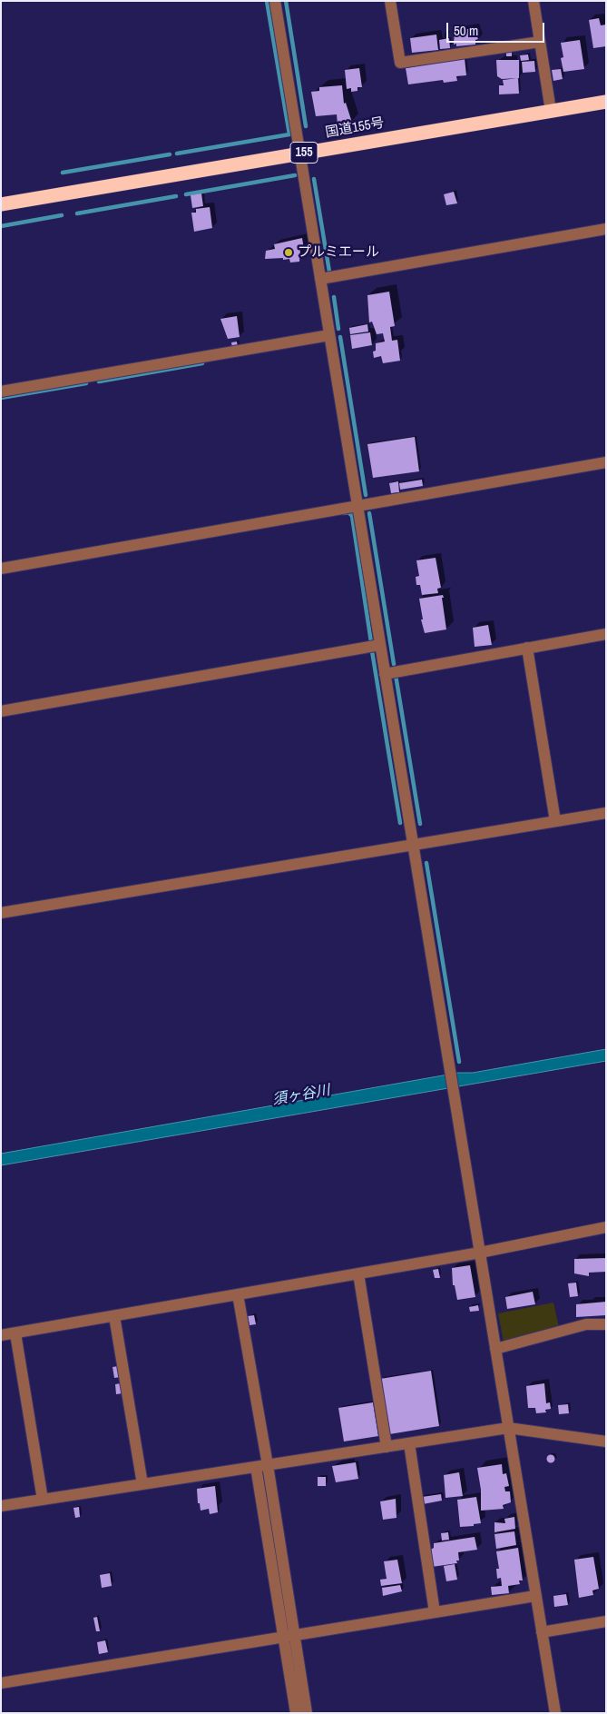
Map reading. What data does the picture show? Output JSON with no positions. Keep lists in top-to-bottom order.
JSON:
{
  "streets": {
    "highway": ["国道155号", "155"]
  },
  "water": ["須ヶ谷川"],
  "places": ["プルミエール"],
  "scale_bar": "50 m"
}
